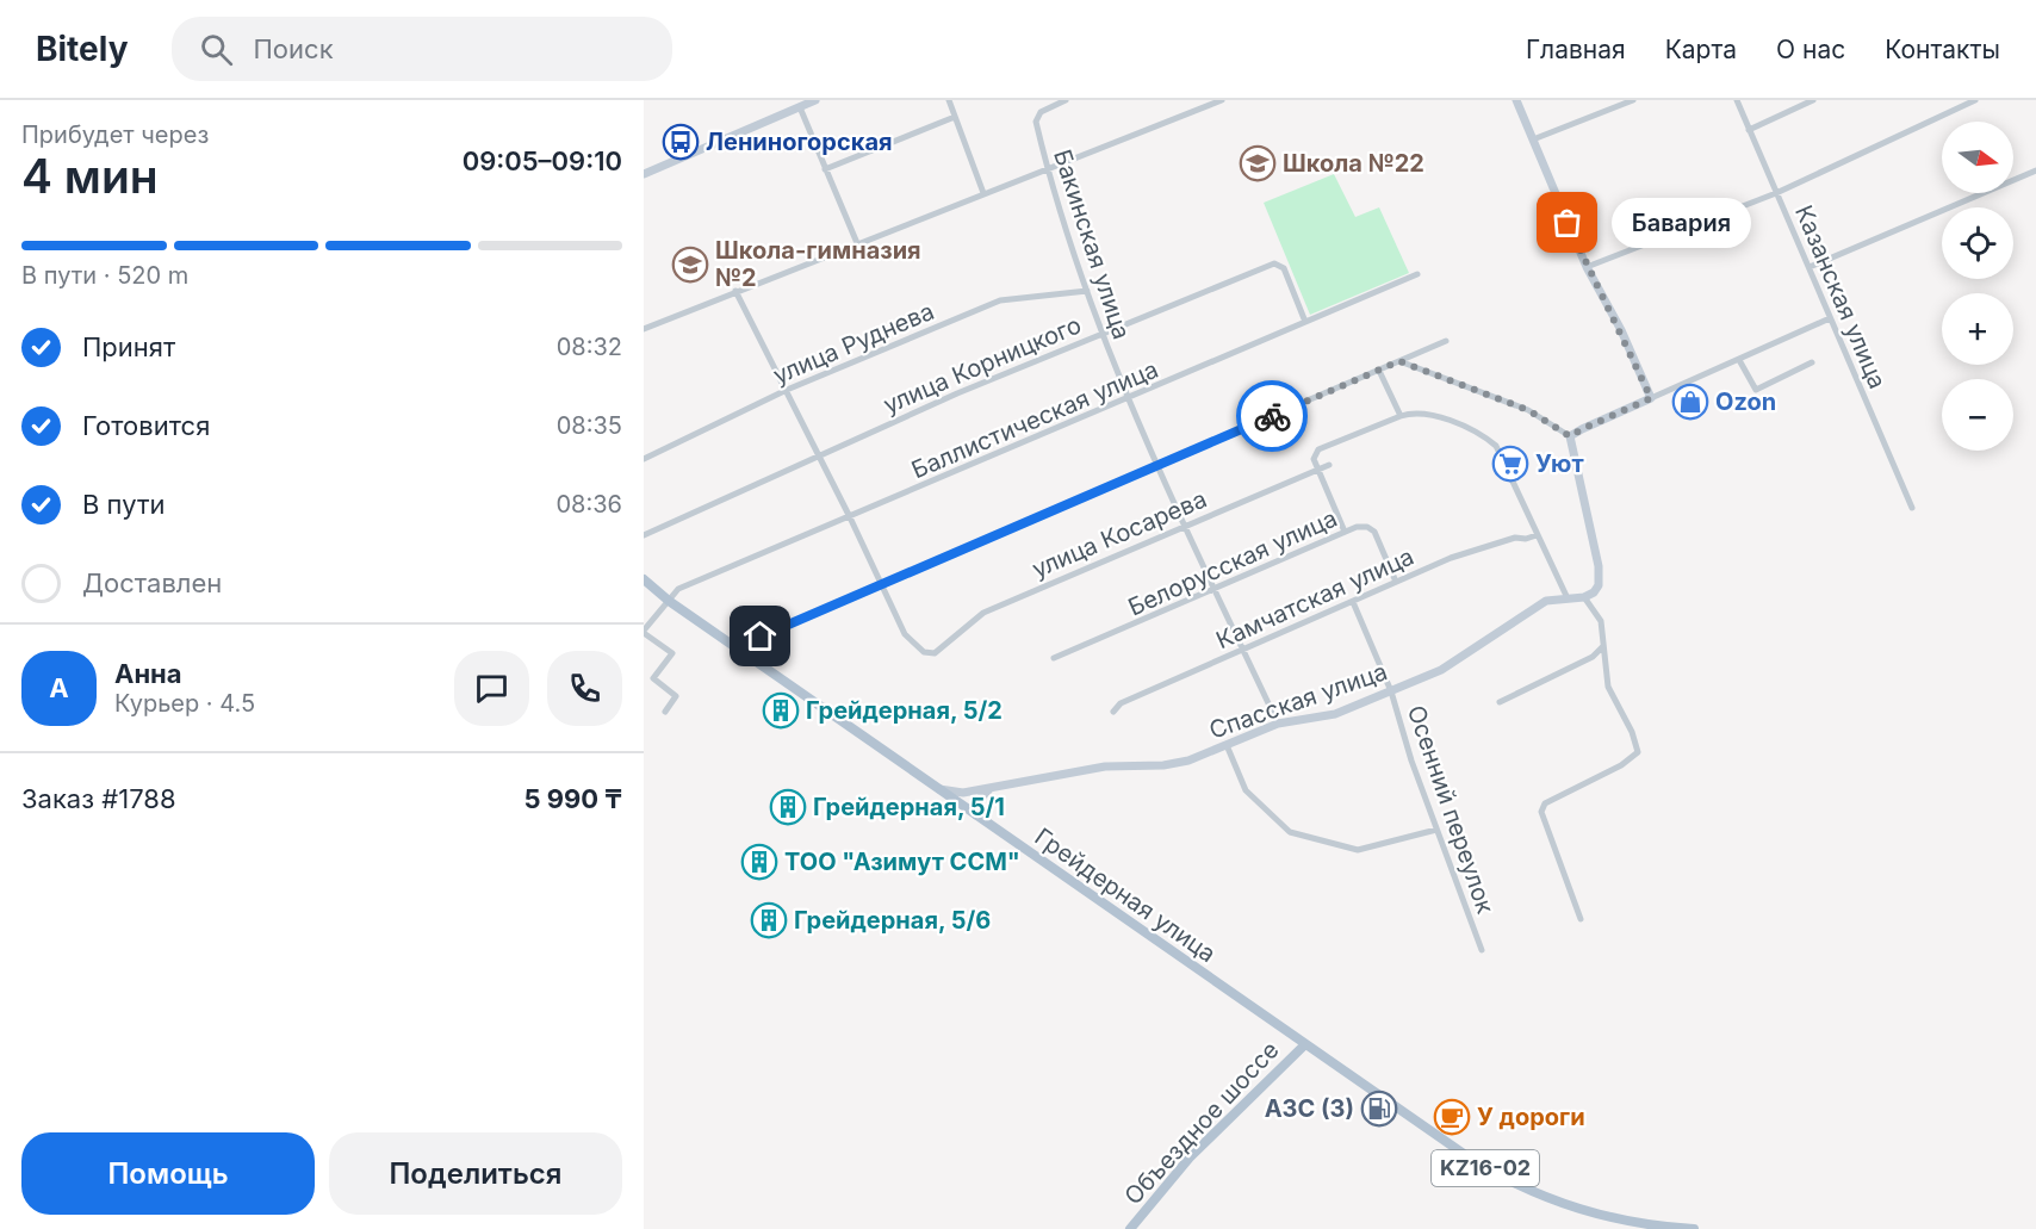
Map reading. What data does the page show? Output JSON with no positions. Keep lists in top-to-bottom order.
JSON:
{
  "streets": {
    "main road": ["Грейдерная улица", "Объездное шоссе", "KZ16-02"],
    "street": [
      "Бакинская улица",
      "Казанская улица",
      "улица Руднева",
      "улица Корницкого",
      "Баллистическая улица",
      "улица Косарева",
      "Белорусская улица",
      "Камчатская улица",
      "Спасская улица",
      "Осенний переулок"
    ]
  },
  "crossings": [
    ["Бакинская улица", "улица Руднева"],
    ["Бакинская улица", "улица Корницкого"],
    ["Бакинская улица", "Баллистическая улица"],
    ["Бакинская улица", "улица Косарева"],
    ["Бакинская улица", "Белорусская улица"],
    ["Бакинская улица", "Камчатская улица"],
    ["Бакинская улица", "Спасская улица"],
    ["улица Корницкого", "Баллистическая улица"],
    ["Баллистическая улица", "Грейдерная улица"],
    ["Белорусская улица", "Камчатская улица"],
    ["Камчатская улица", "Осенний переулок"],
    ["Спасская улица", "Осенний переулок"],
    ["Спасская улица", "Грейдерная улица"],
    ["Грейдерная улица", "Объездное шоссе"],
    ["Грейдерная улица", "KZ16-02"],
    ["Объездное шоссе", "KZ16-02"]
  ],
  "places": {
    "bus stop": ["Лениногорская"],
    "school or university": ["Школа №22", "Школа-гимназия №2"],
    "other": ["Бавария"],
    "shop": ["Ozon"],
    "supermarket": ["Уют"],
    "building": [
      "Грейдерная, 5/2",
      "Грейдерная, 5/1",
      "ТОО \"Азимут ССМ\"",
      "Грейдерная, 5/6"
    ],
    "fuel station": ["АЗС (3)"],
    "cafe": ["У дороги"]
  },
  "north": "right",
  "page": {
    "header": "Bitely",
    "search": "Поиск",
    "nav": [
      "Главная",
      "Карта",
      "О нас",
      "Контакты"
    ],
    "heading": ["4 мин", "Прибудет через", "09:05–09:10"],
    "panel": [
      "Анна",
      "Курьер · 4.5",
      "Заказ #1788",
      "5 990 ₸"
    ],
    "map_buttons": ["+", "−"],
    "bubble": "Бавария",
    "bar": "В пути · 520 m",
    "list": [
      ["Принят", "08:32"],
      ["Готовится", "08:35"],
      ["В пути", "08:36"],
      "Доставлен"
    ],
    "round": "А",
    "buttons": ["Помощь", "Поделиться"]
  }
}
